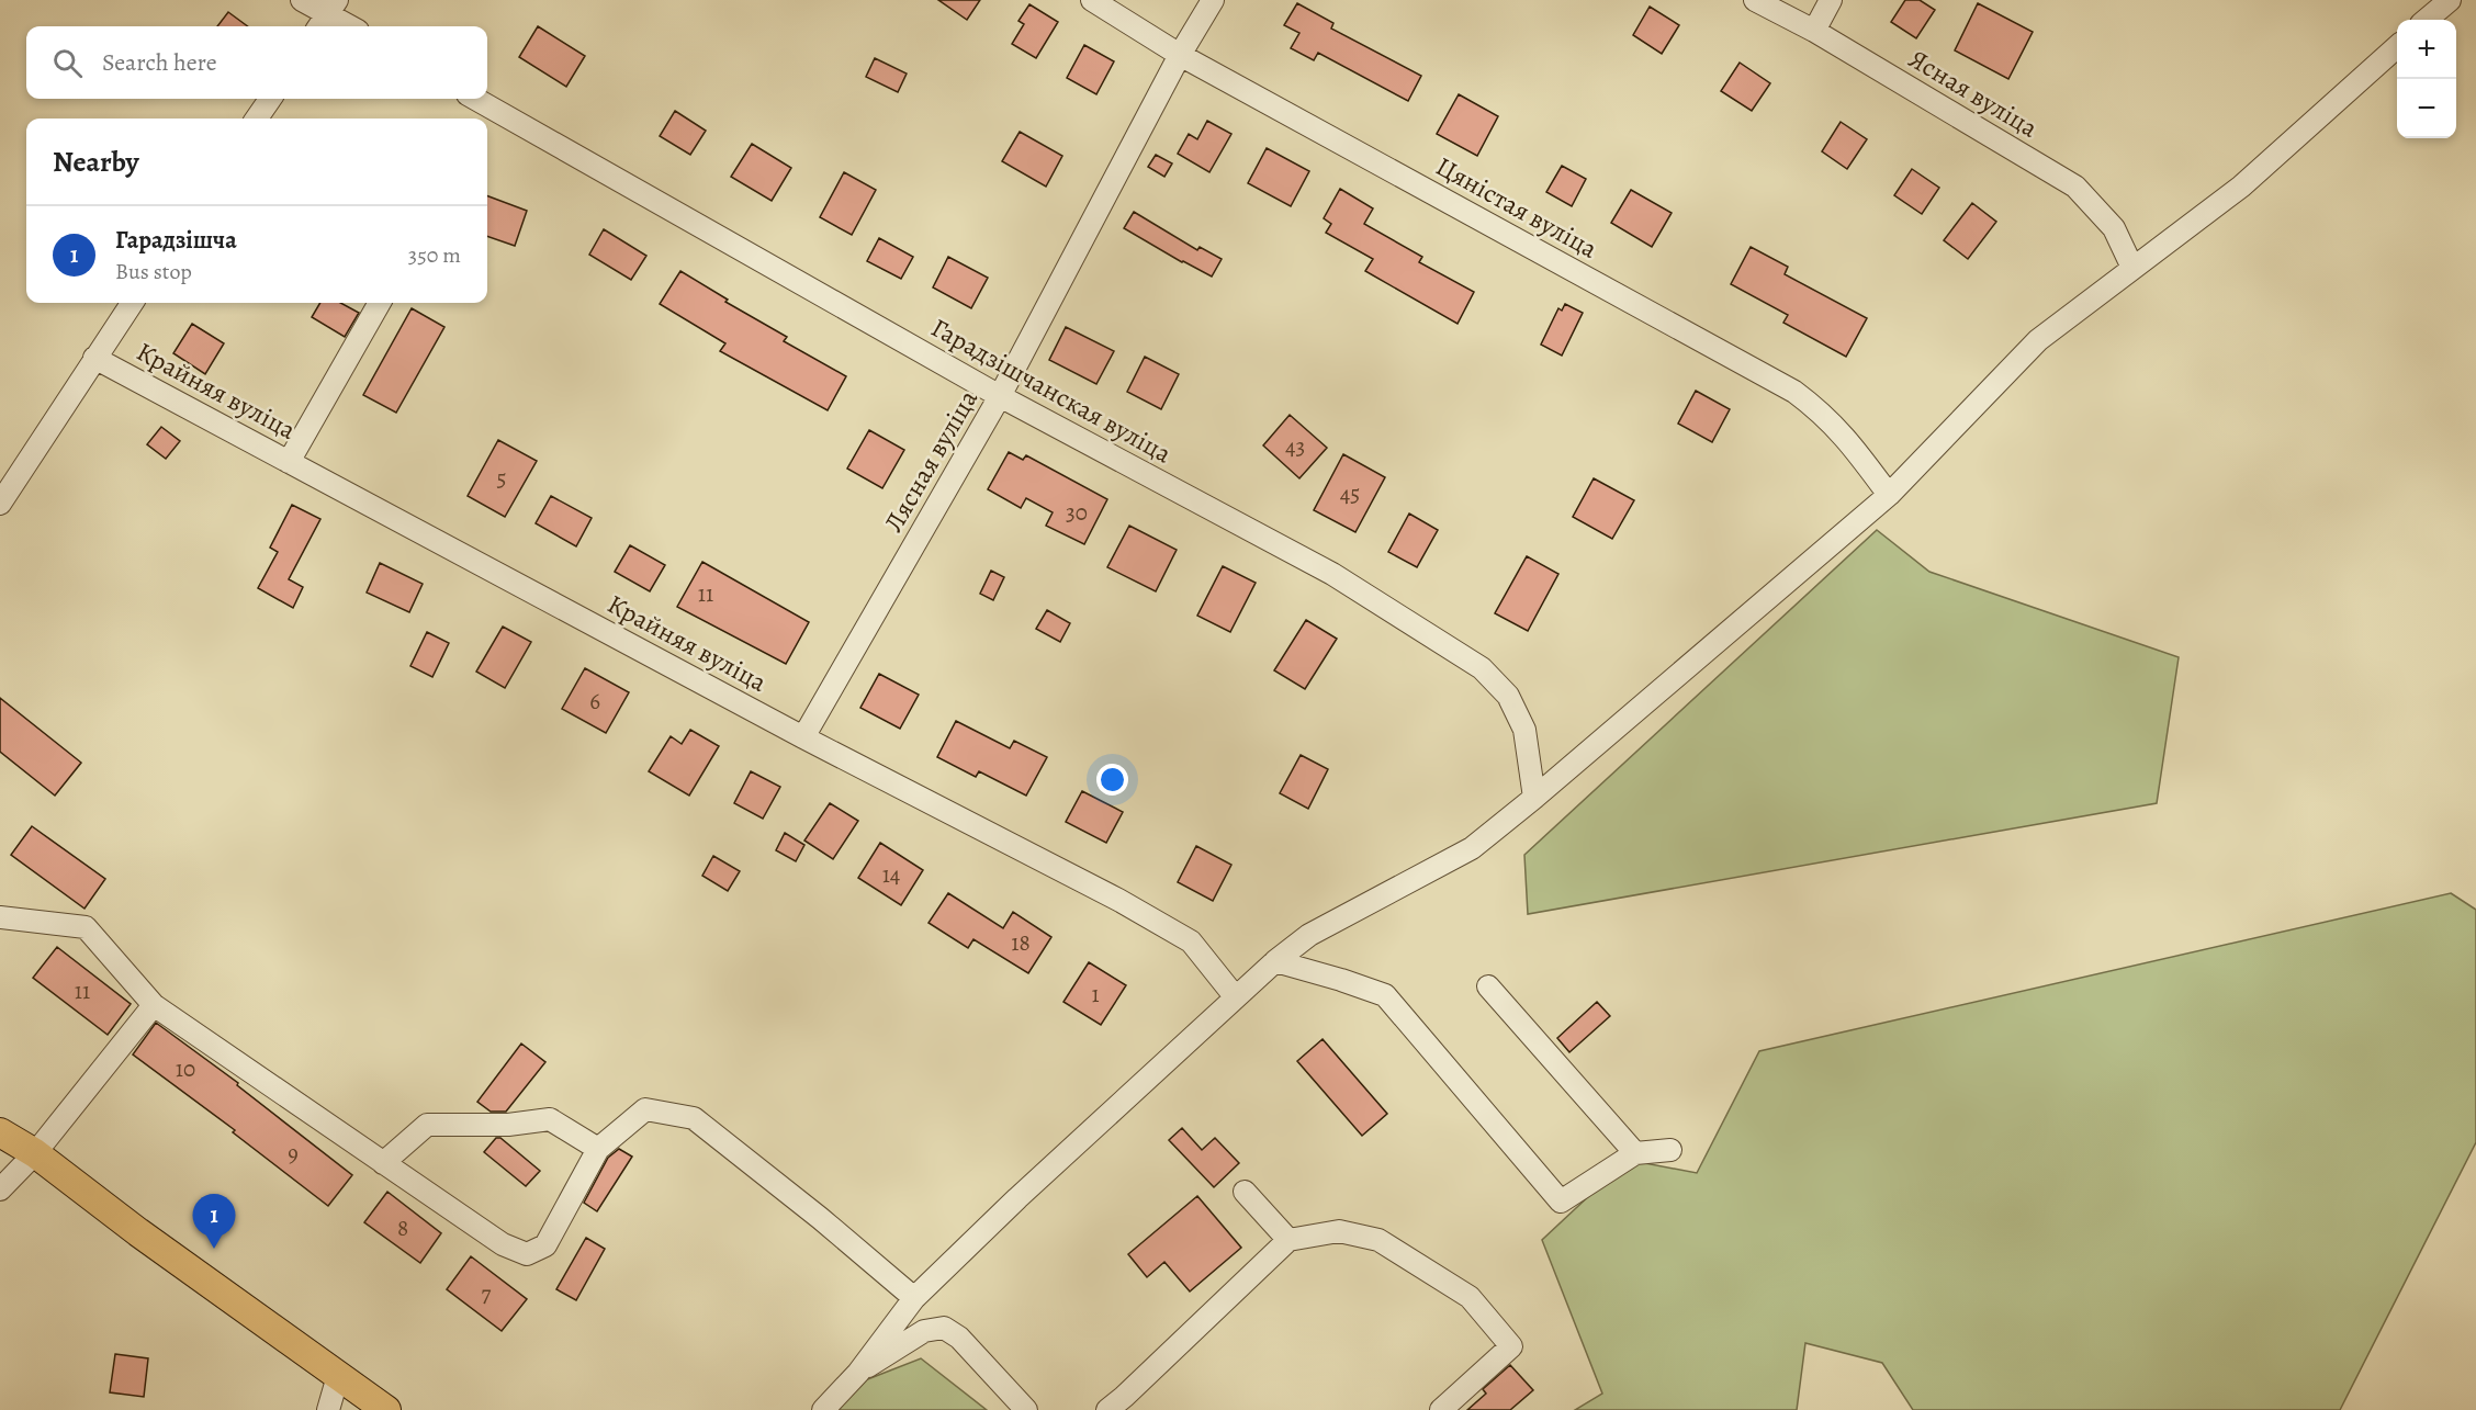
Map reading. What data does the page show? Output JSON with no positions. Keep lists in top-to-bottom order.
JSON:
{
  "streets": {
    "street": [
      "Ясная вуліца",
      "Цяністая вуліца",
      "Крайняя вуліца",
      "Гарадзішчанская вуліца",
      "Лясная вуліца"
    ]
  },
  "crossings": [
    ["Цяністая вуліца", "Лясная вуліца"],
    ["Крайняя вуліца", "Лясная вуліца"],
    ["Гарадзішчанская вуліца", "Лясная вуліца"]
  ],
  "house_numbers": [
    "43",
    "5",
    "45",
    "30",
    "11",
    "6",
    "14",
    "18",
    "11",
    "1",
    "10",
    "9",
    "8",
    "7"
  ],
  "page": {
    "map_buttons": ["+", "−"],
    "search": "Search here",
    "heading": "Nearby",
    "list": [
      {
        "mark": "1",
        "name": "Гарадзішча",
        "note": "Bus stop",
        "value": "350 m"
      }
    ],
    "pins": "1"
  }
}
